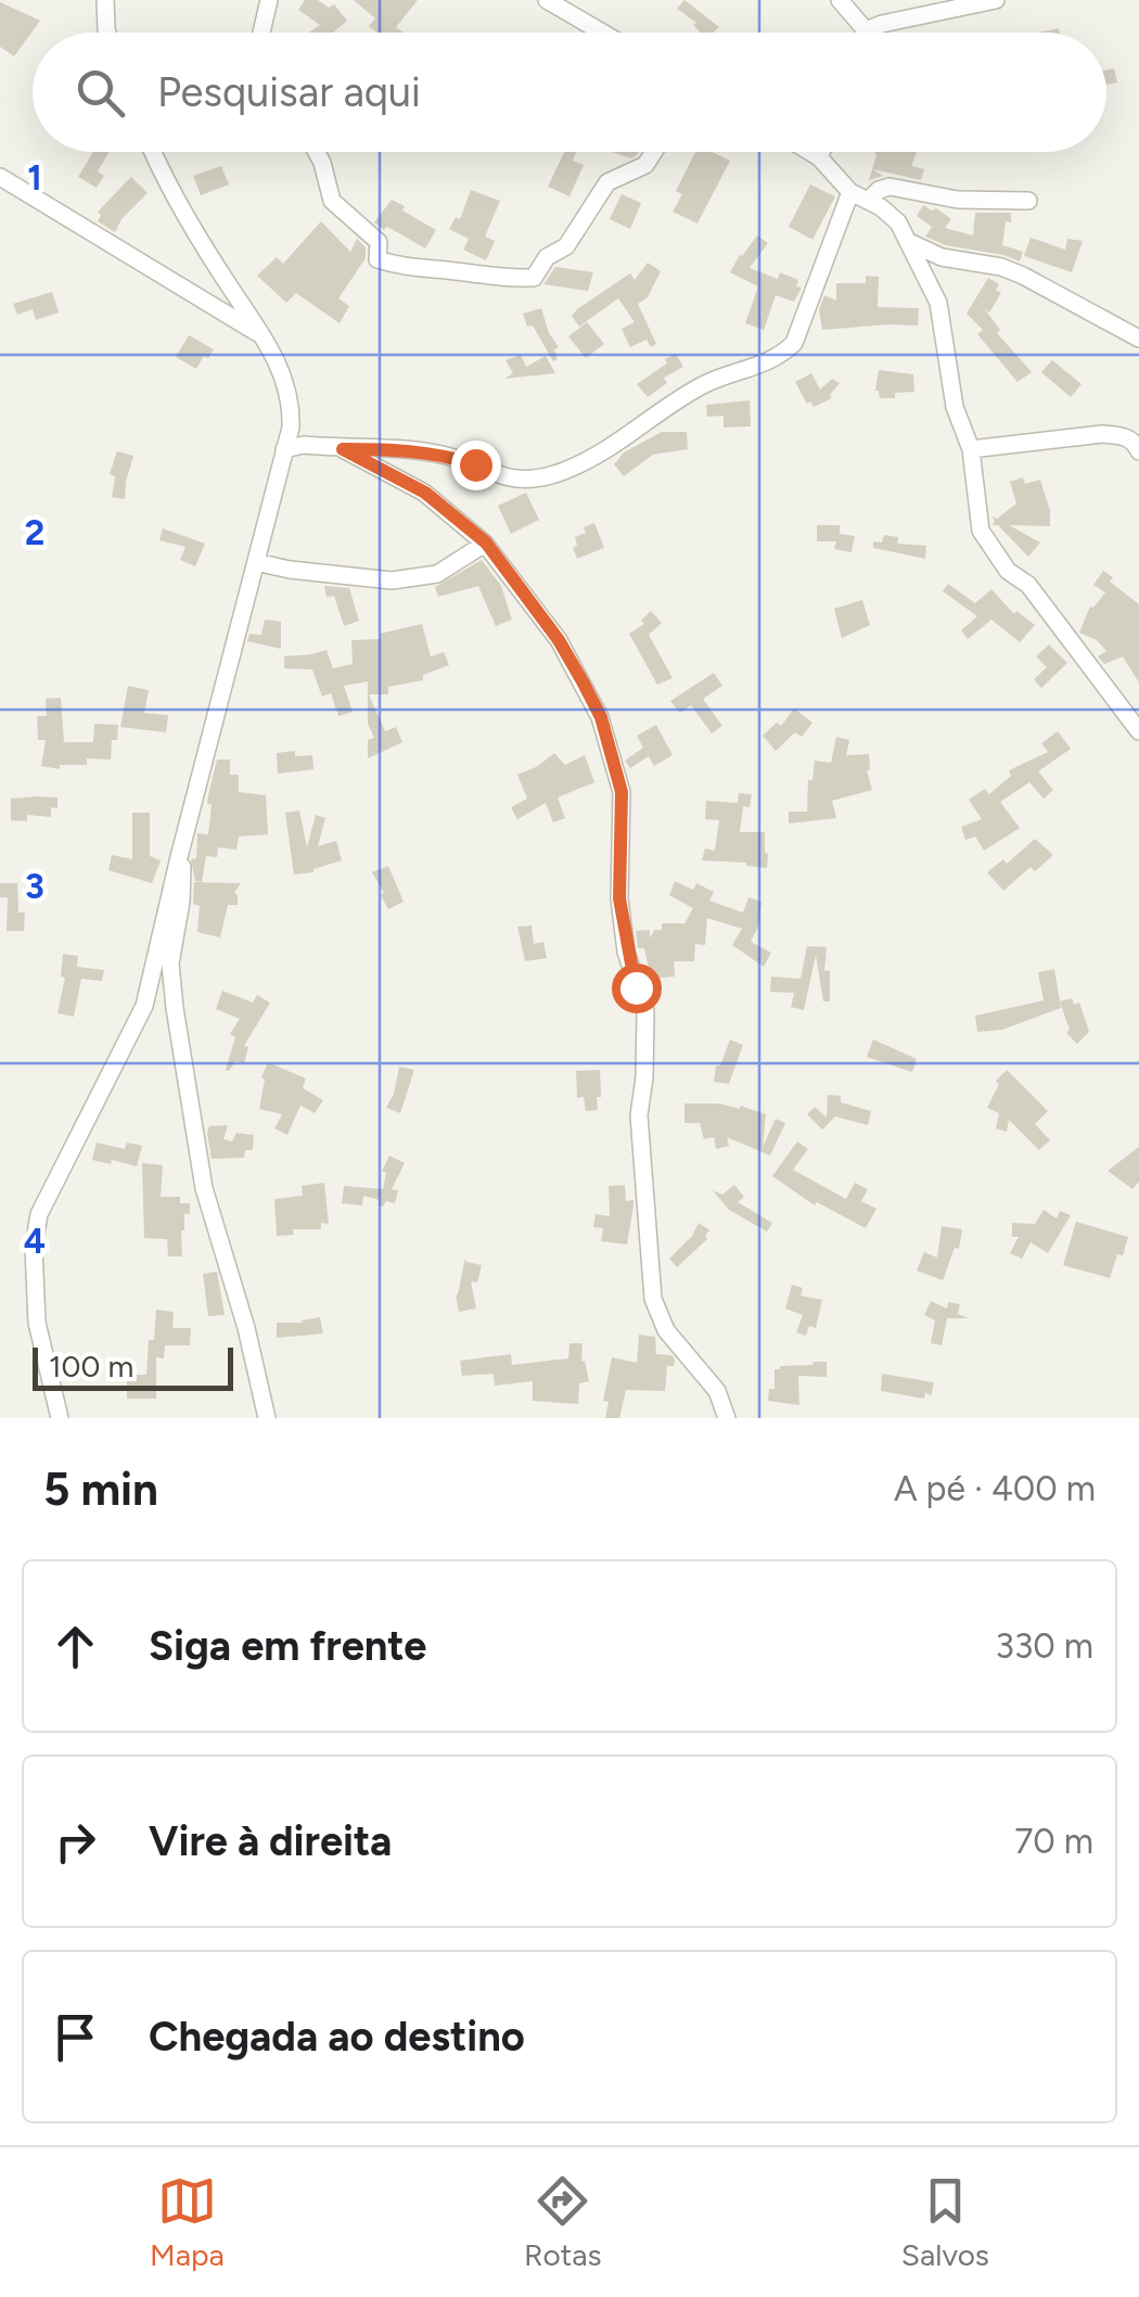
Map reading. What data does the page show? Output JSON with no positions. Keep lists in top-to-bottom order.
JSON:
{
  "scale_bar": "100 m",
  "page": {
    "search": "Pesquisar aqui",
    "scale": "100 m",
    "heading": ["5 min", "A pé · 400 m"],
    "list": [
      ["Siga em frente", "330 m"],
      ["Vire à direita", "70 m"],
      "Chegada ao destino"
    ],
    "nav": ["Mapa", "Rotas", "Salvos"]
  },
  "grid": {
    "rows": [
      "1",
      "2",
      "3",
      "4"
    ]
  }
}
